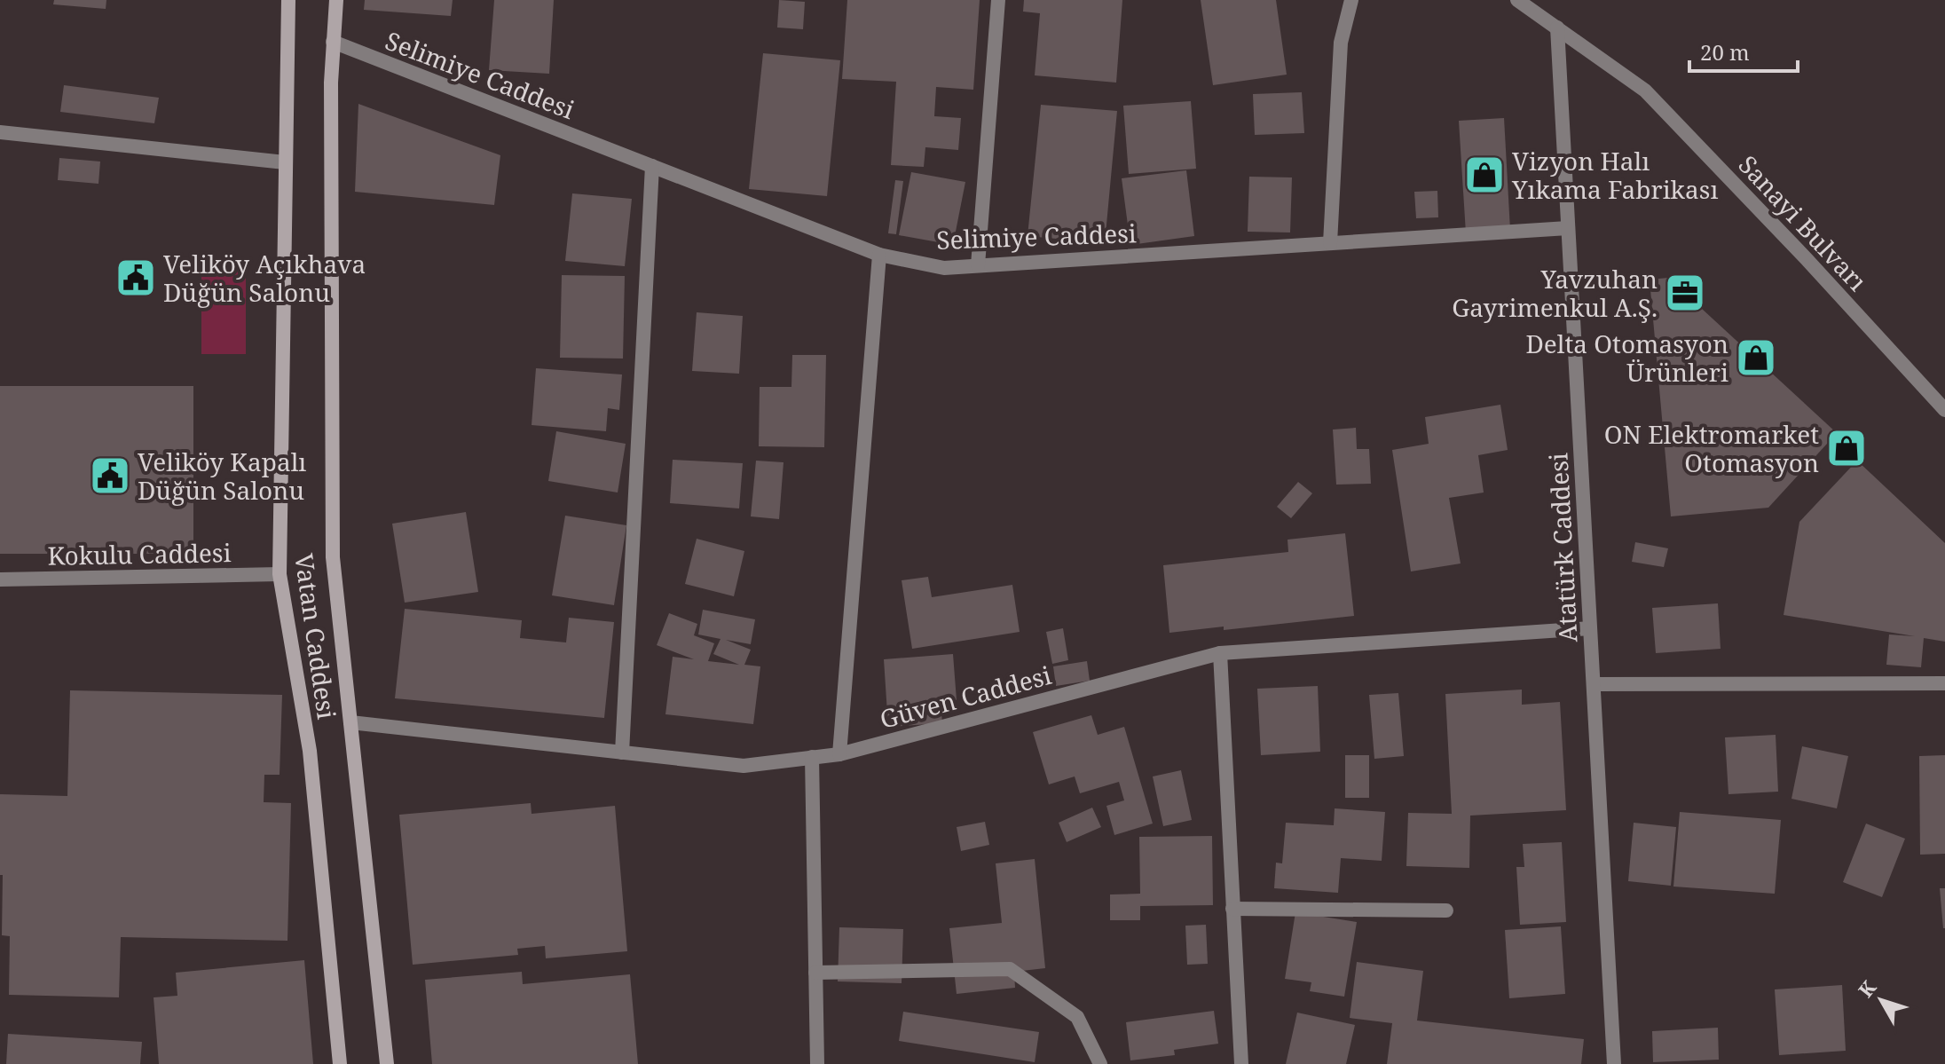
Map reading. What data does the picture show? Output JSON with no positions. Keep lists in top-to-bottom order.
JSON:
{
  "streets": {
    "main road": ["Vatan Caddesi"],
    "street": [
      "Selimiye Caddesi",
      "Sanayi Bulvarı",
      "Atatürk Caddesi",
      "Kokulu Caddesi",
      "Güven Caddesi"
    ]
  },
  "crossings": [
    ["Selimiye Caddesi", "Atatürk Caddesi"],
    ["Selimiye Caddesi", "Vatan Caddesi"],
    ["Sanayi Bulvarı", "Atatürk Caddesi"],
    ["Atatürk Caddesi", "Güven Caddesi"],
    ["Kokulu Caddesi", "Vatan Caddesi"],
    ["Vatan Caddesi", "Güven Caddesi"]
  ],
  "places": {
    "shop": ["Vizyon Halı Yıkama Fabrikası", "Delta Otomasyon Ürünleri", "ON Elektromarket Otomasyon"],
    "public building": ["Veliköy Açıkhava Düğün Salonu", "Veliköy Kapalı Düğün Salonu"],
    "office": ["Yavzuhan Gayrimenkul A.Ş."]
  },
  "scale_bar": "20 m",
  "north": "top left"
}
